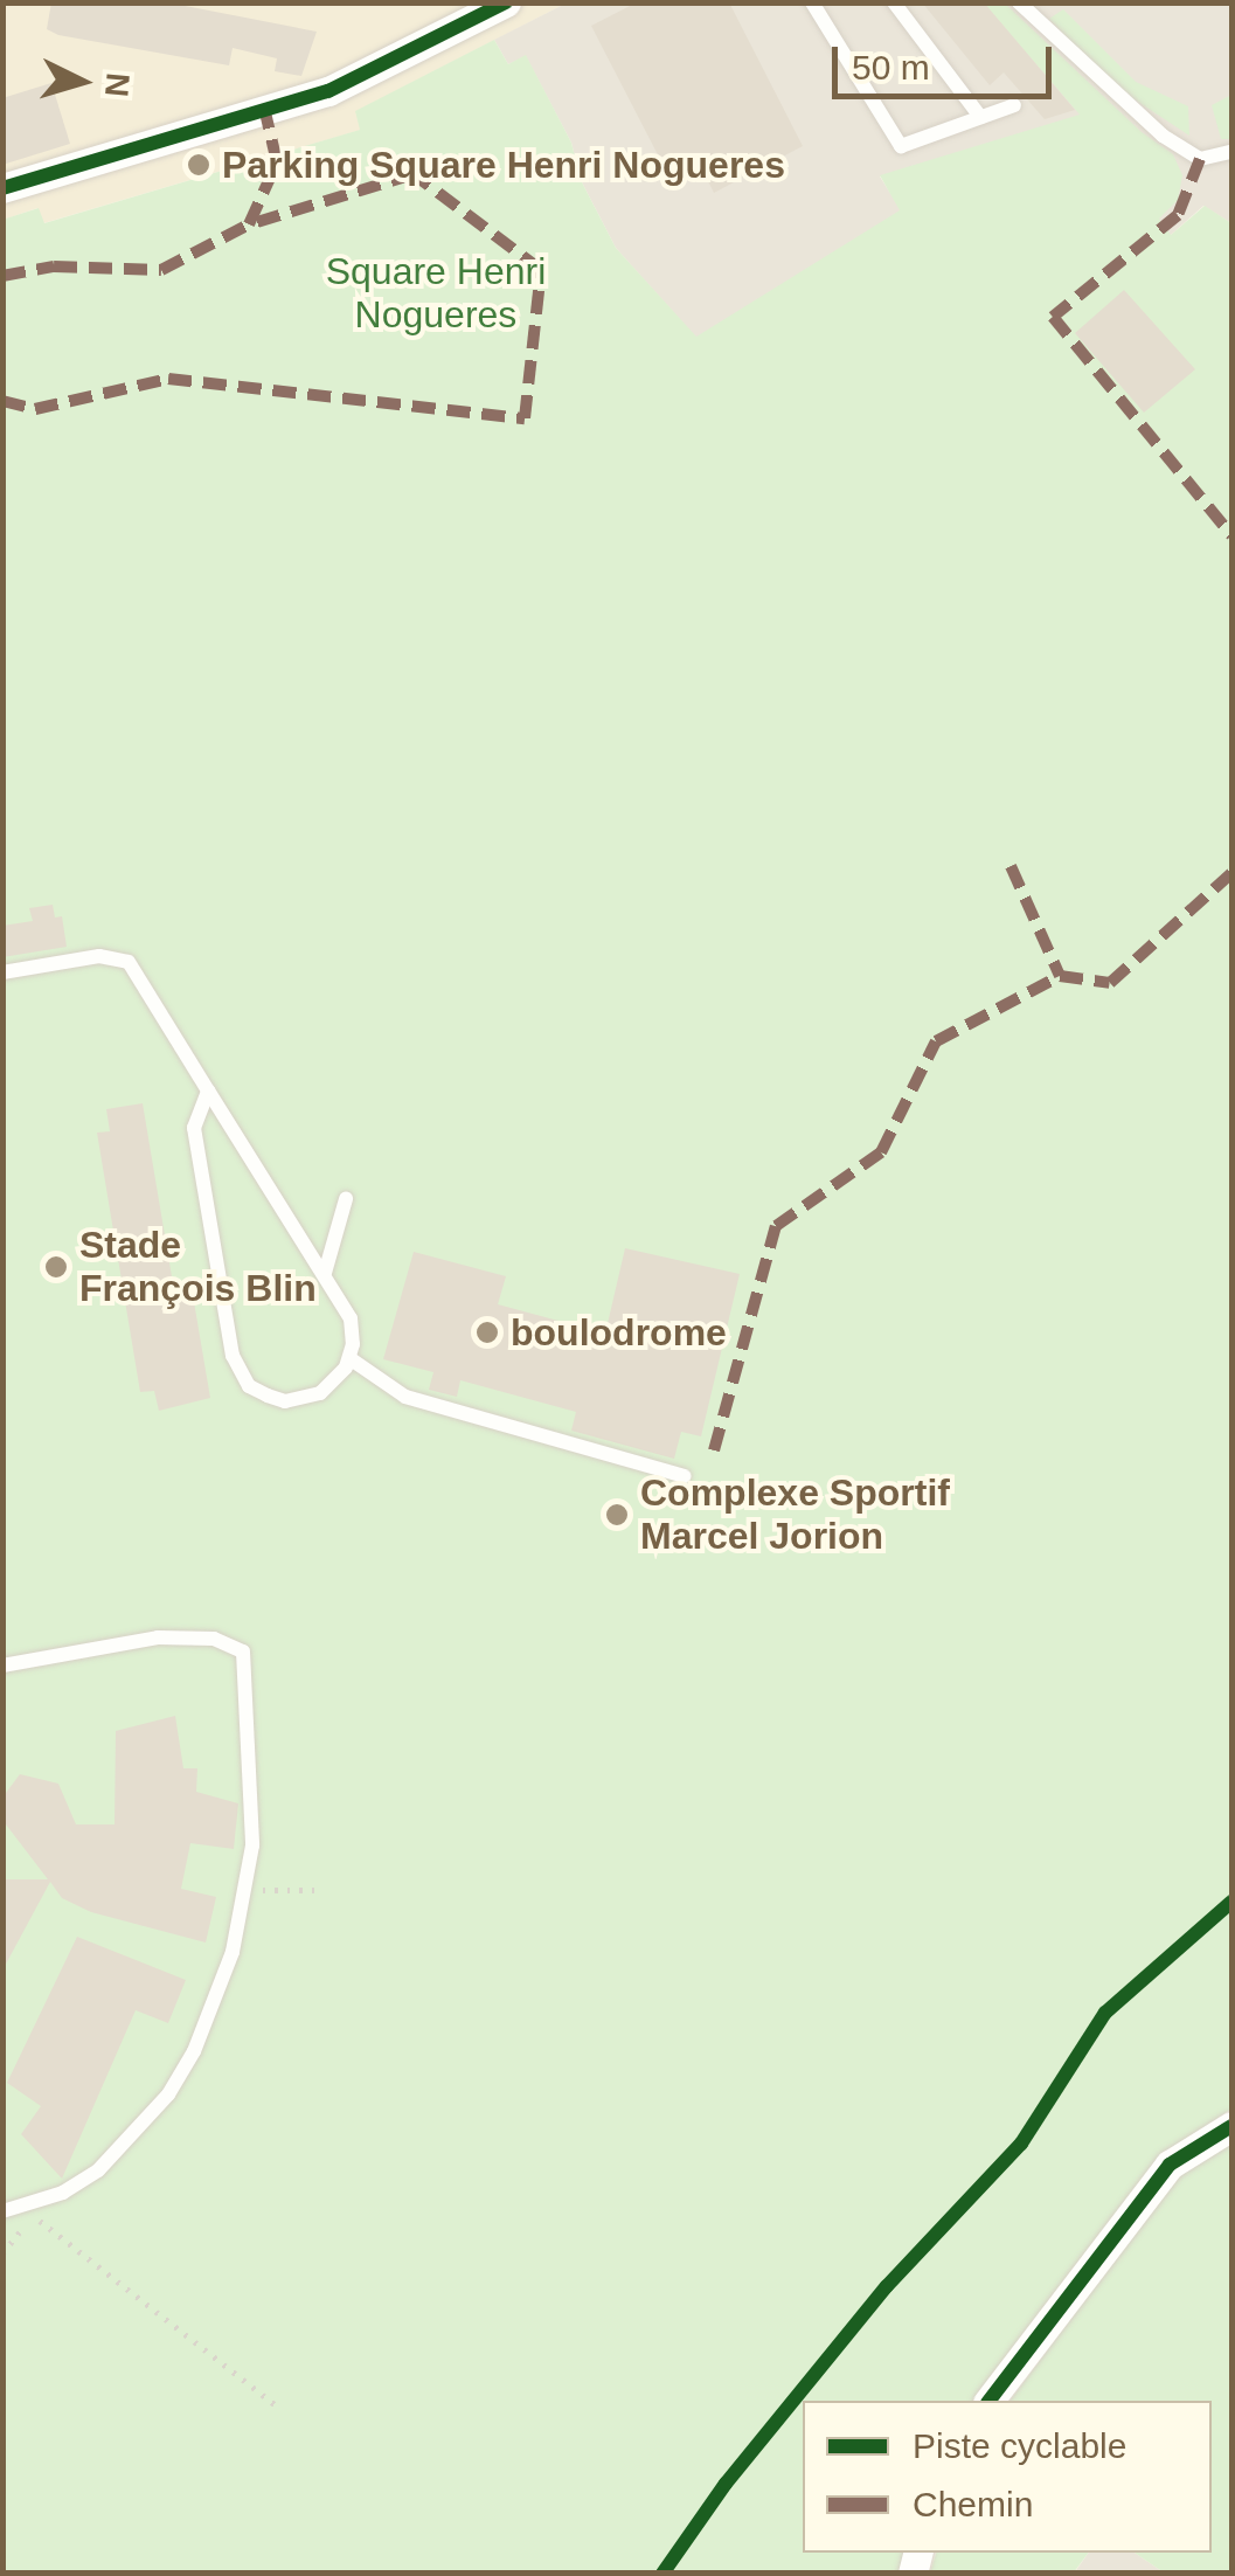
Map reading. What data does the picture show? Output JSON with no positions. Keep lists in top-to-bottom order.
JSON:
{
  "parks": ["Square Henri Nogueres"],
  "places": [
    "Parking Square Henri Nogueres",
    "Stade François Blin",
    "boulodrome",
    "Complexe Sportif Marcel Jorion"
  ],
  "legend": ["Piste cyclable", "Chemin"],
  "scale_bar": "50 m",
  "north": "right"
}
